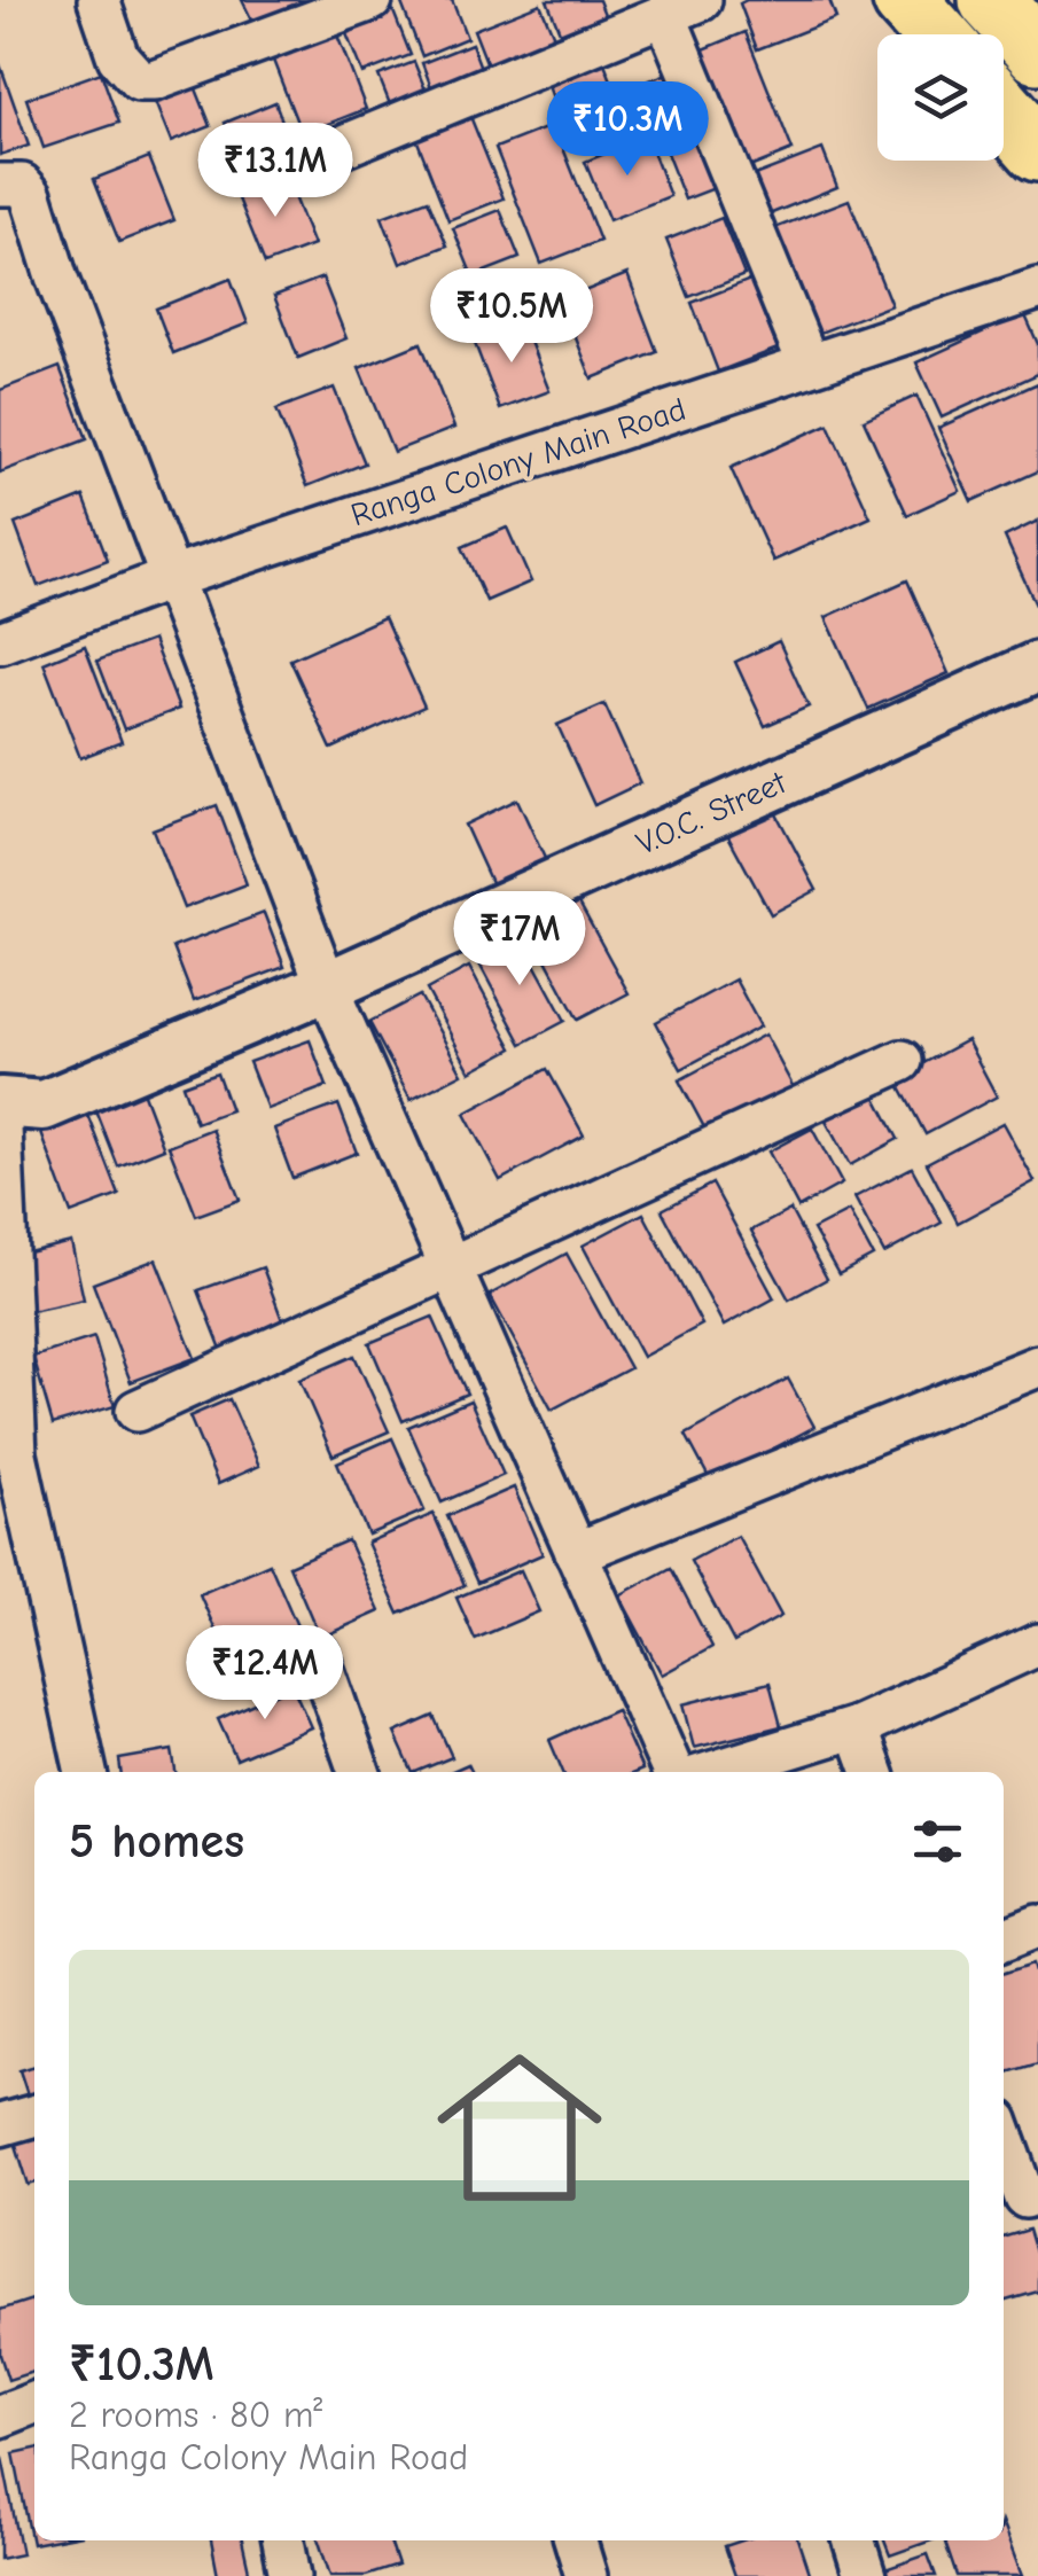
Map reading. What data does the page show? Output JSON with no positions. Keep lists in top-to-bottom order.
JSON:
{
  "streets": {
    "street": ["Ranga Colony Main Road", "V.O.C. Street"]
  },
  "page": {
    "price": [
      "₹10.3M",
      "₹13.1M",
      "₹10.5M",
      "₹17M",
      "₹12.4M"
    ],
    "heading": "5 homes",
    "list": [
      {
        "name": "₹10.3M",
        "note": "2 rooms · 80 m² · Ranga Colony Main Road"
      }
    ]
  }
}
